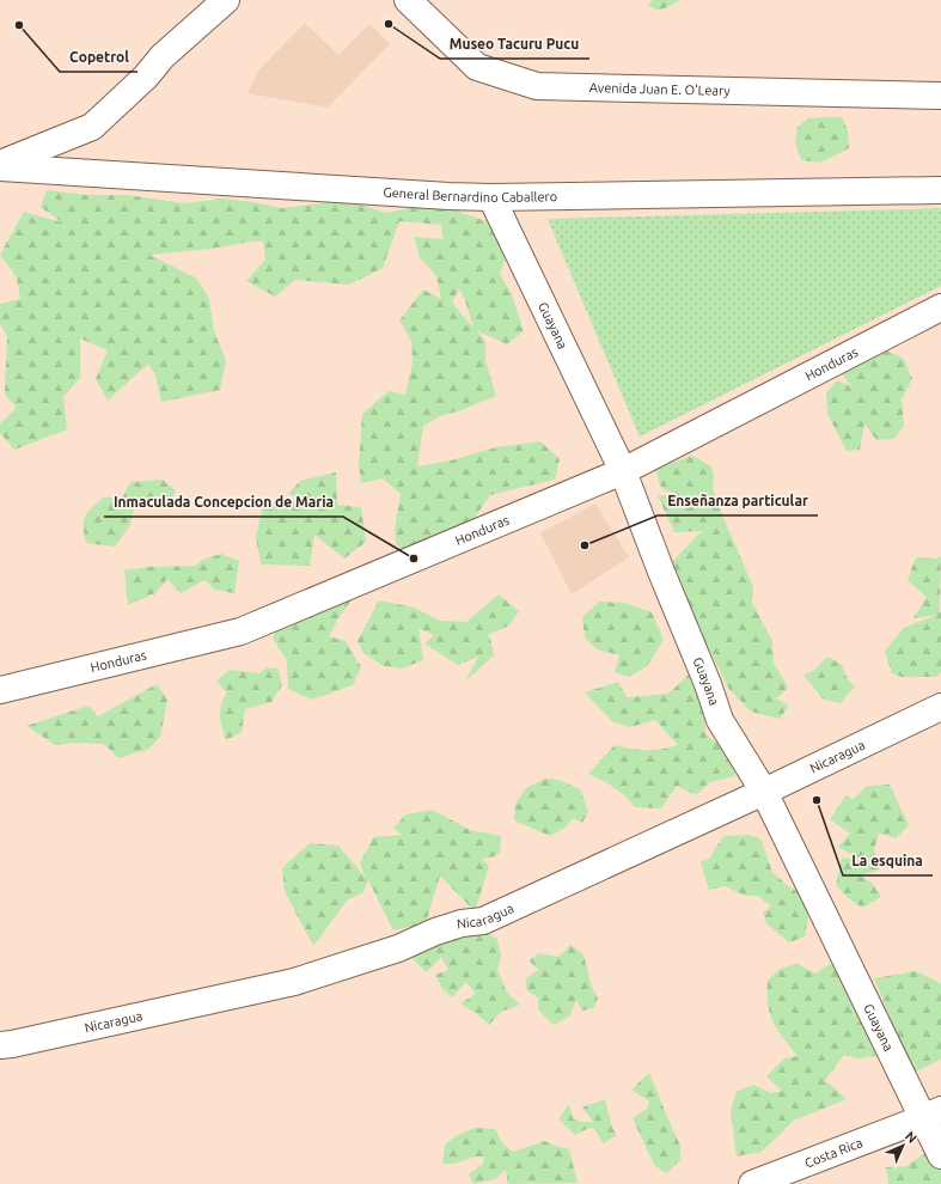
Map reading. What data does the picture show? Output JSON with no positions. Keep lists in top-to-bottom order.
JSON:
{
  "streets": {
    "main road": [
      "Avenida Juan E. O'Leary",
      "General Bernardino Caballero",
      "Guayana",
      "Honduras",
      "Nicaragua",
      "Costa Rica"
    ]
  },
  "crossings": [
    ["General Bernardino Caballero", "Guayana"],
    ["Guayana", "Honduras"],
    ["Guayana", "Nicaragua"],
    ["Guayana", "Costa Rica"]
  ],
  "places": [
    "Museo Tacuru Pucu",
    "Copetrol",
    "Enseñanza particular",
    "Inmaculada Concepcion de Maria",
    "La esquina"
  ],
  "north": "top right"
}
